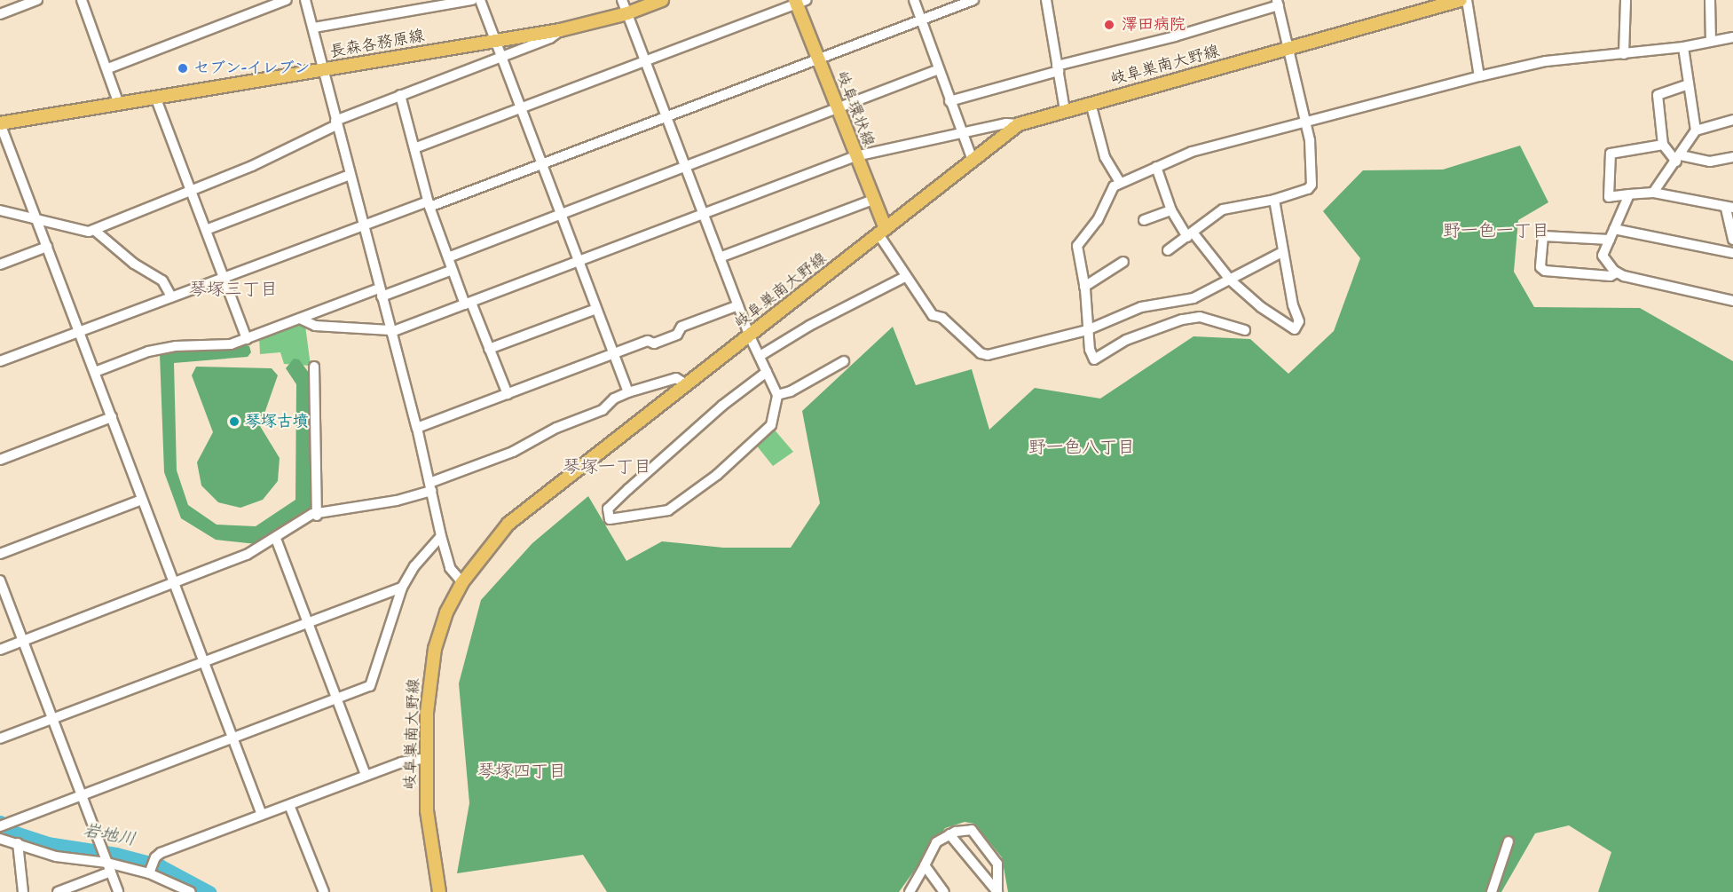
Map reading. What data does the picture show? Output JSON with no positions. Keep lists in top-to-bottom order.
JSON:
{
  "streets": {
    "main road": ["長森各務原線", "岐阜巣南大野線", "岐阜環状線"]
  },
  "crossings": [
    ["岐阜巣南大野線", "岐阜環状線"]
  ],
  "districts": [
    "野一色一丁目",
    "琴塚三丁目",
    "野一色八丁目",
    "琴塚一丁目",
    "琴塚四丁目"
  ],
  "water": ["岩地川"],
  "places": ["澤田病院", "セブン-イレブン", "琴塚古墳"]
}
